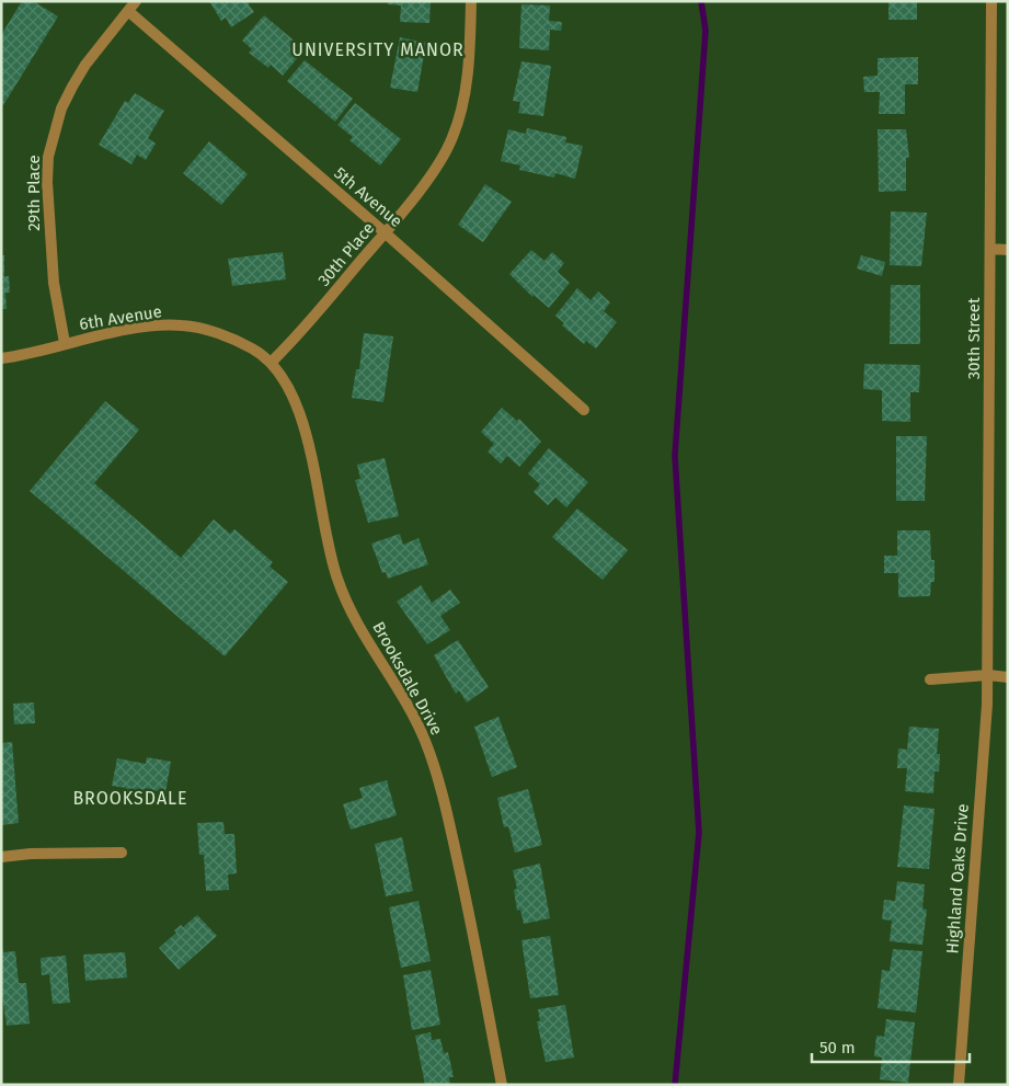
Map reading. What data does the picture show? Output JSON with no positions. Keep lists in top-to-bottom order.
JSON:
{
  "streets": {
    "street": [
      "29th Place",
      "5th Avenue",
      "30th Place",
      "6th Avenue",
      "30th Street",
      "Brooksdale Drive",
      "Highland Oaks Drive"
    ]
  },
  "crossings": [
    ["29th Place", "5th Avenue"],
    ["29th Place", "6th Avenue"],
    ["5th Avenue", "30th Place"],
    ["30th Place", "6th Avenue"],
    ["30th Place", "Brooksdale Drive"],
    ["6th Avenue", "Brooksdale Drive"],
    ["30th Street", "Highland Oaks Drive"]
  ],
  "districts": ["UNIVERSITY MANOR", "BROOKSDALE"],
  "scale_bar": "50 m"
}
